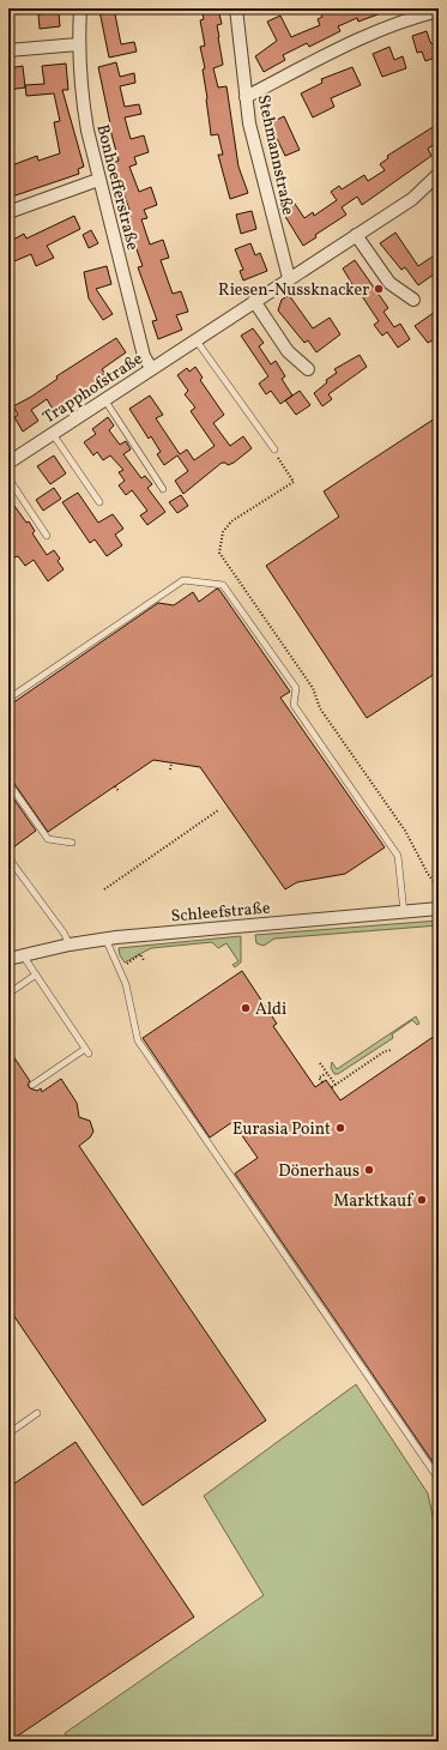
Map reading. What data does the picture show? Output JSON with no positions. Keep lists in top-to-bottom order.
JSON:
{
  "streets": {
    "street": [
      "Stehmannstraße",
      "Bonhoefferstraße",
      "Trapphofstraße",
      "Schleefstraße"
    ]
  },
  "crossings": [
    ["Stehmannstraße", "Trapphofstraße"],
    ["Bonhoefferstraße", "Trapphofstraße"]
  ],
  "places": [
    "Riesen-Nussknacker",
    "Aldi",
    "Eurasia Point",
    "Dönerhaus",
    "Marktkauf"
  ]
}
